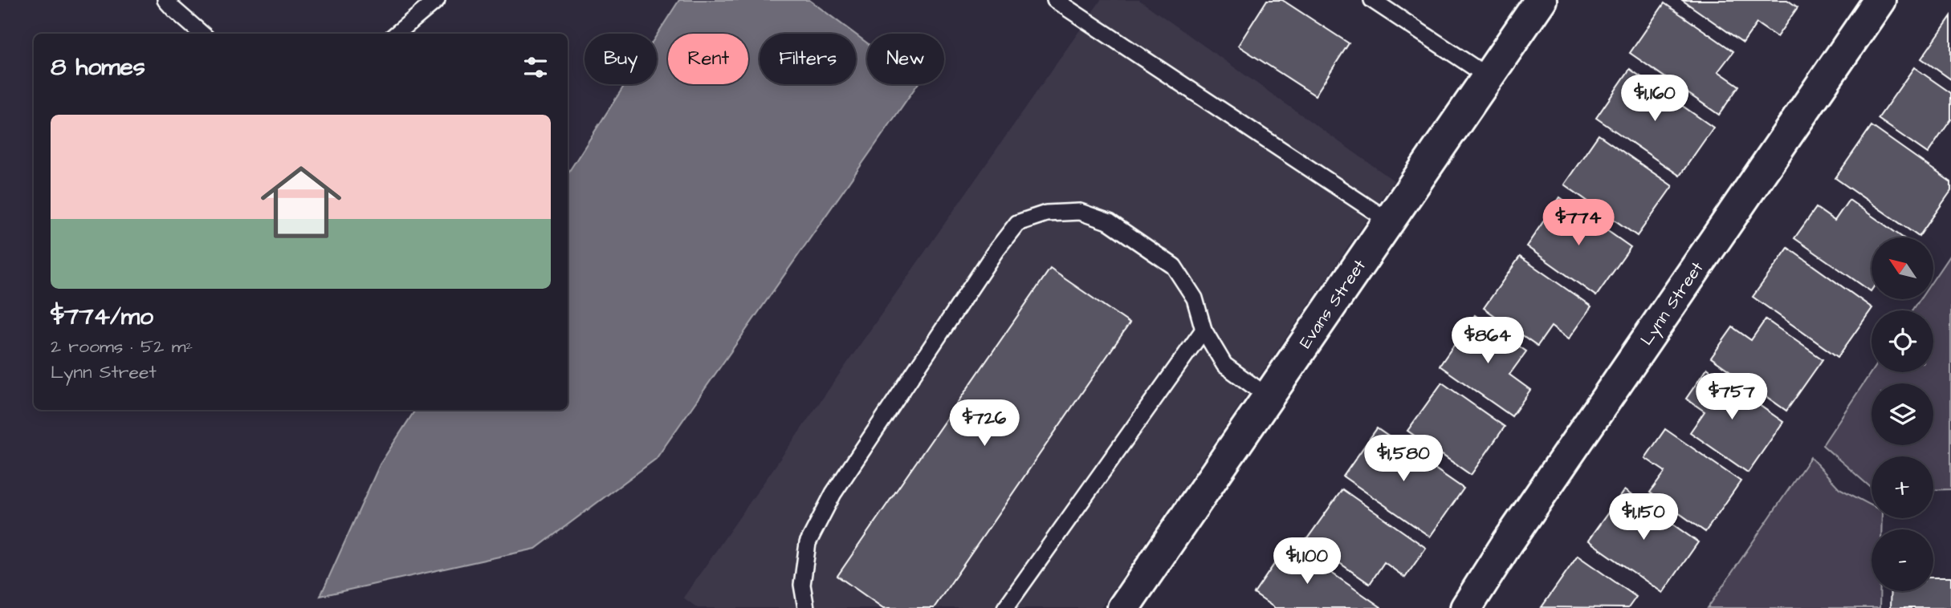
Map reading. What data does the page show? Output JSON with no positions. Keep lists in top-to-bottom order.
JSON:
{
  "streets": {
    "street": ["Lynn Street", "Evans Street"]
  },
  "north": "top left",
  "page": {
    "chip": [
      "Buy",
      "Rent",
      "Filters",
      "New"
    ],
    "heading": "8 homes",
    "price": [
      "$1,160",
      "$774",
      "$864",
      "$757",
      "$726",
      "$1,580",
      "$1,150",
      "$1,100"
    ],
    "list": [
      {
        "name": "$774/mo",
        "note": "2 rooms · 52 m² · Lynn Street"
      }
    ],
    "map_buttons": ["+", "−"]
  }
}
